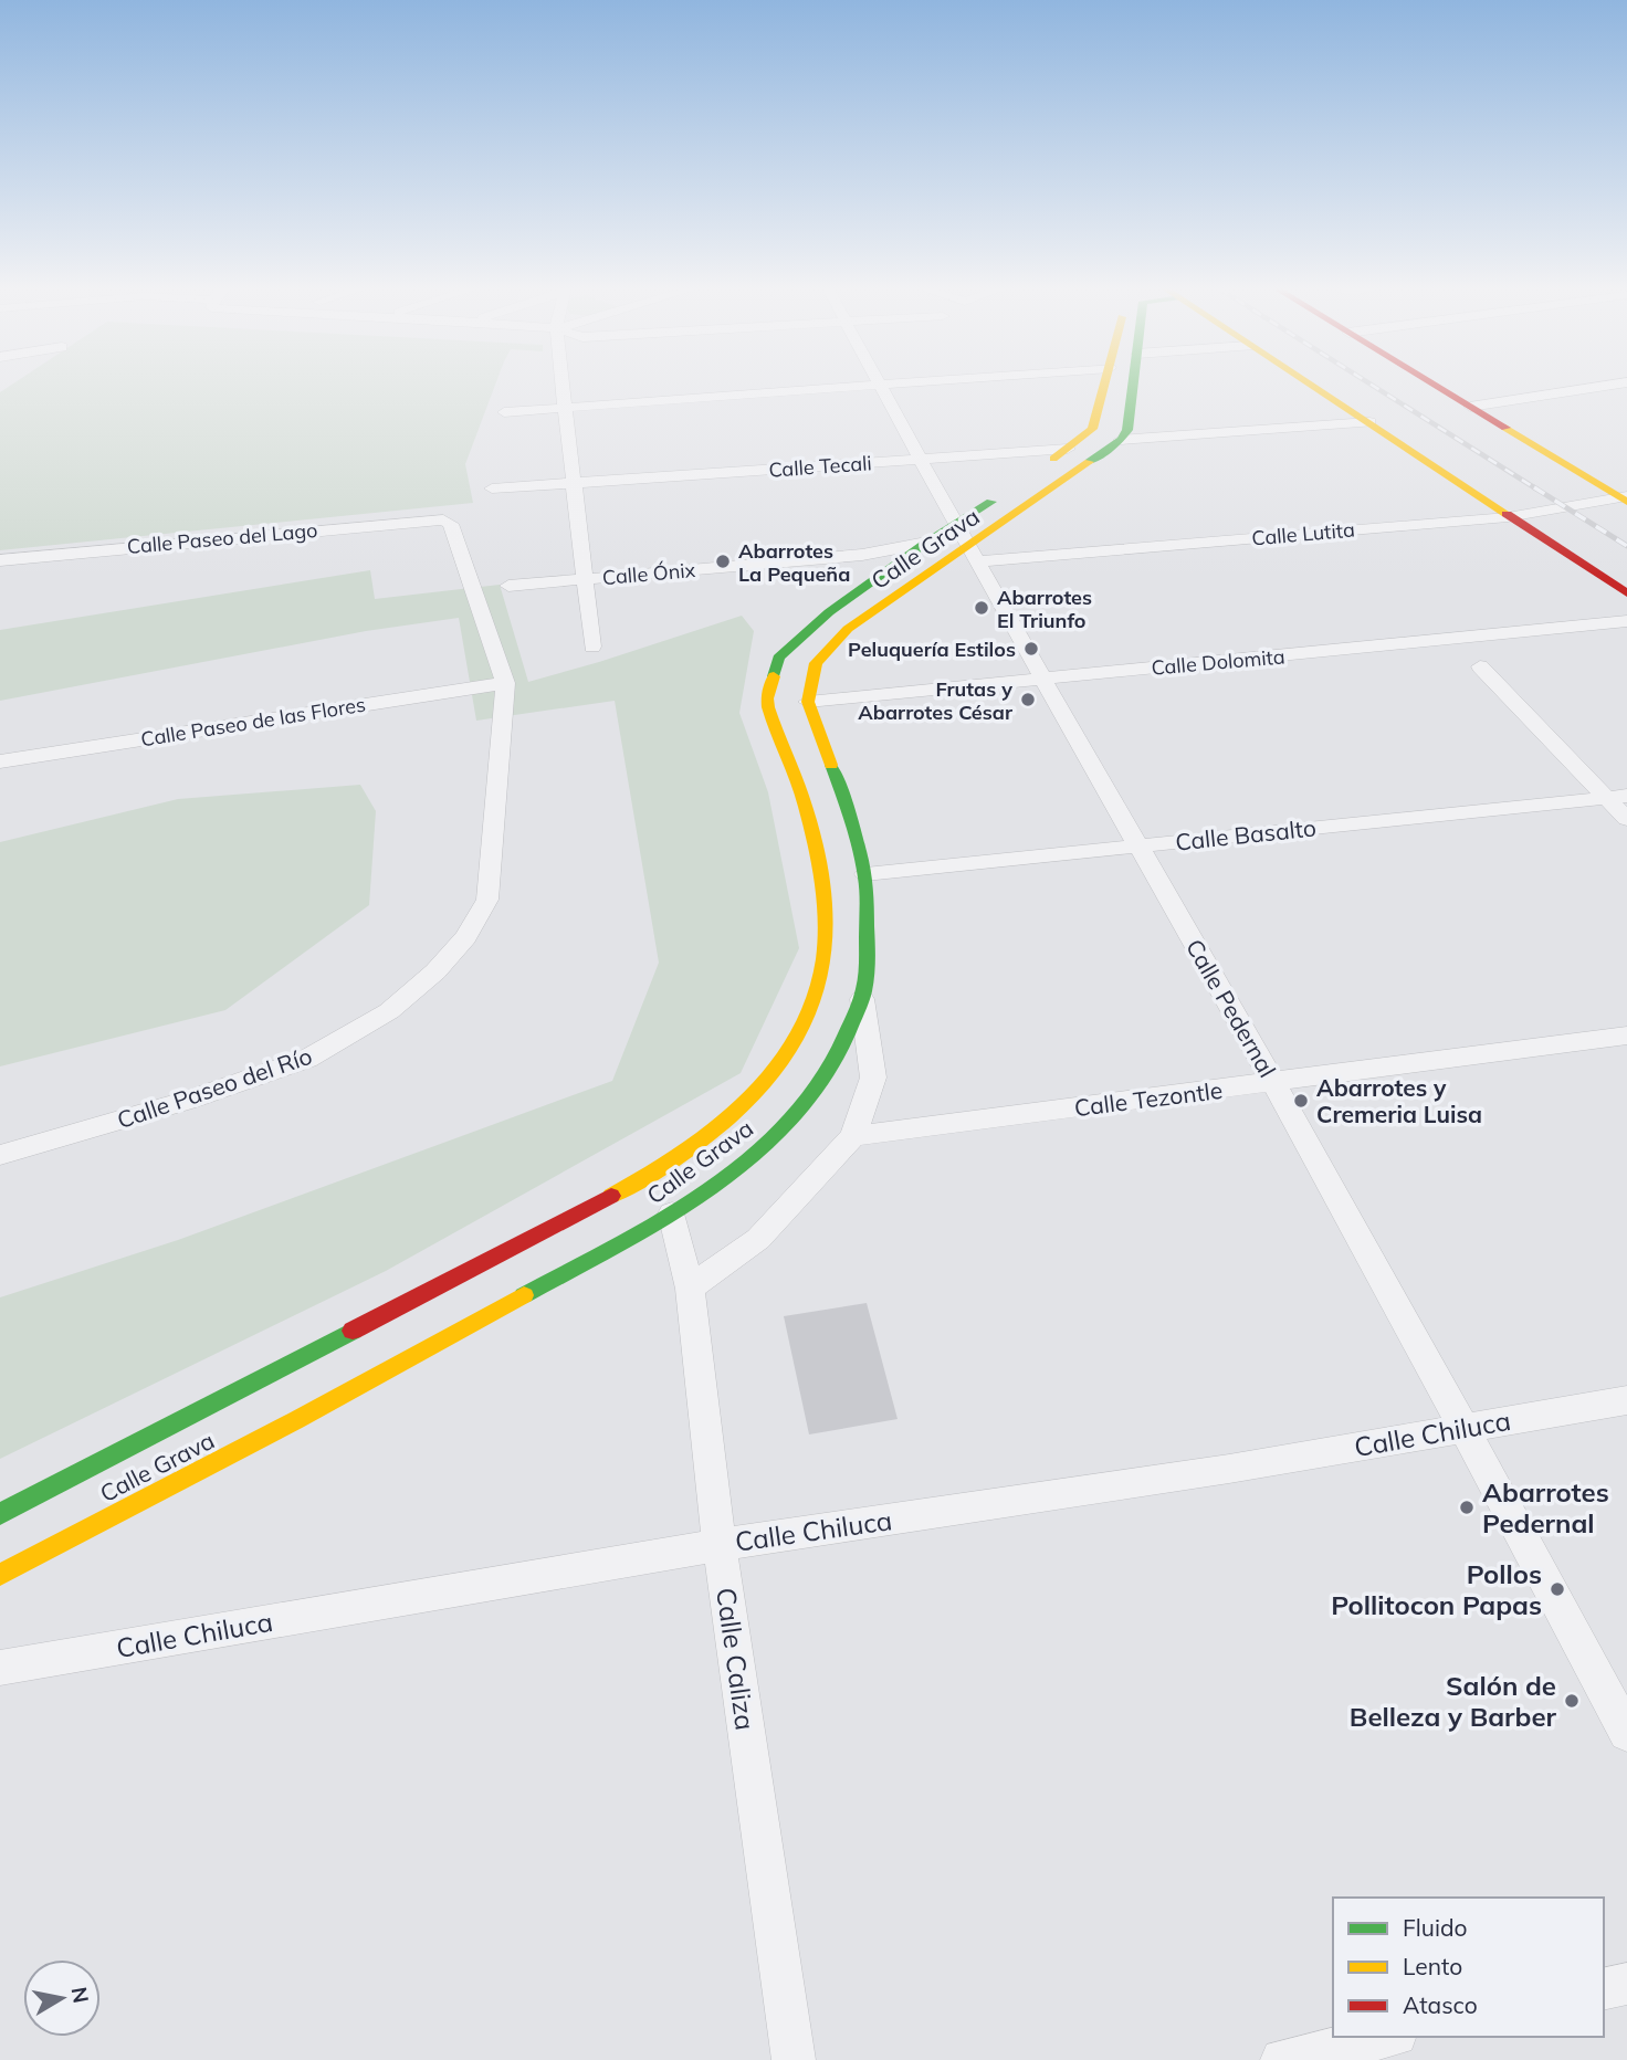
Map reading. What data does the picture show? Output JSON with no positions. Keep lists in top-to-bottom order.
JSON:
{
  "streets": {
    "main road": ["Calle Grava"],
    "street": [
      "Calle Tecali",
      "Calle Lutita",
      "Calle Paseo del Lago",
      "Calle Ónix",
      "Calle Dolomita",
      "Calle Paseo de las Flores",
      "Calle Basalto",
      "Calle Pedernal",
      "Calle Paseo del Río",
      "Calle Tezontle",
      "Calle Chiluca",
      "Calle Caliza"
    ]
  },
  "crossings": [
    ["Calle Tecali", "Calle Pedernal"],
    ["Calle Lutita", "Calle Grava"],
    ["Calle Lutita", "Calle Pedernal"],
    ["Calle Paseo del Lago", "Calle Paseo del Río"],
    ["Calle Grava", "Calle Ónix"],
    ["Calle Grava", "Calle Dolomita"],
    ["Calle Grava", "Calle Basalto"],
    ["Calle Grava", "Calle Pedernal"],
    ["Calle Grava", "Calle Caliza"],
    ["Calle Dolomita", "Calle Pedernal"],
    ["Calle Paseo de las Flores", "Calle Paseo del Río"],
    ["Calle Basalto", "Calle Pedernal"],
    ["Calle Pedernal", "Calle Tezontle"],
    ["Calle Pedernal", "Calle Chiluca"],
    ["Calle Chiluca", "Calle Caliza"]
  ],
  "places": [
    "Abarrotes La Pequeña",
    "Abarrotes El Triunfo",
    "Peluquería Estilos",
    "Frutas y Abarrotes César",
    "Abarrotes y Cremeria Luisa",
    "Abarrotes Pedernal",
    "Pollos Pollitocon Papas",
    "Salón de Belleza y Barber"
  ],
  "legend": ["Fluido", "Lento", "Atasco"],
  "north": "right"
}
